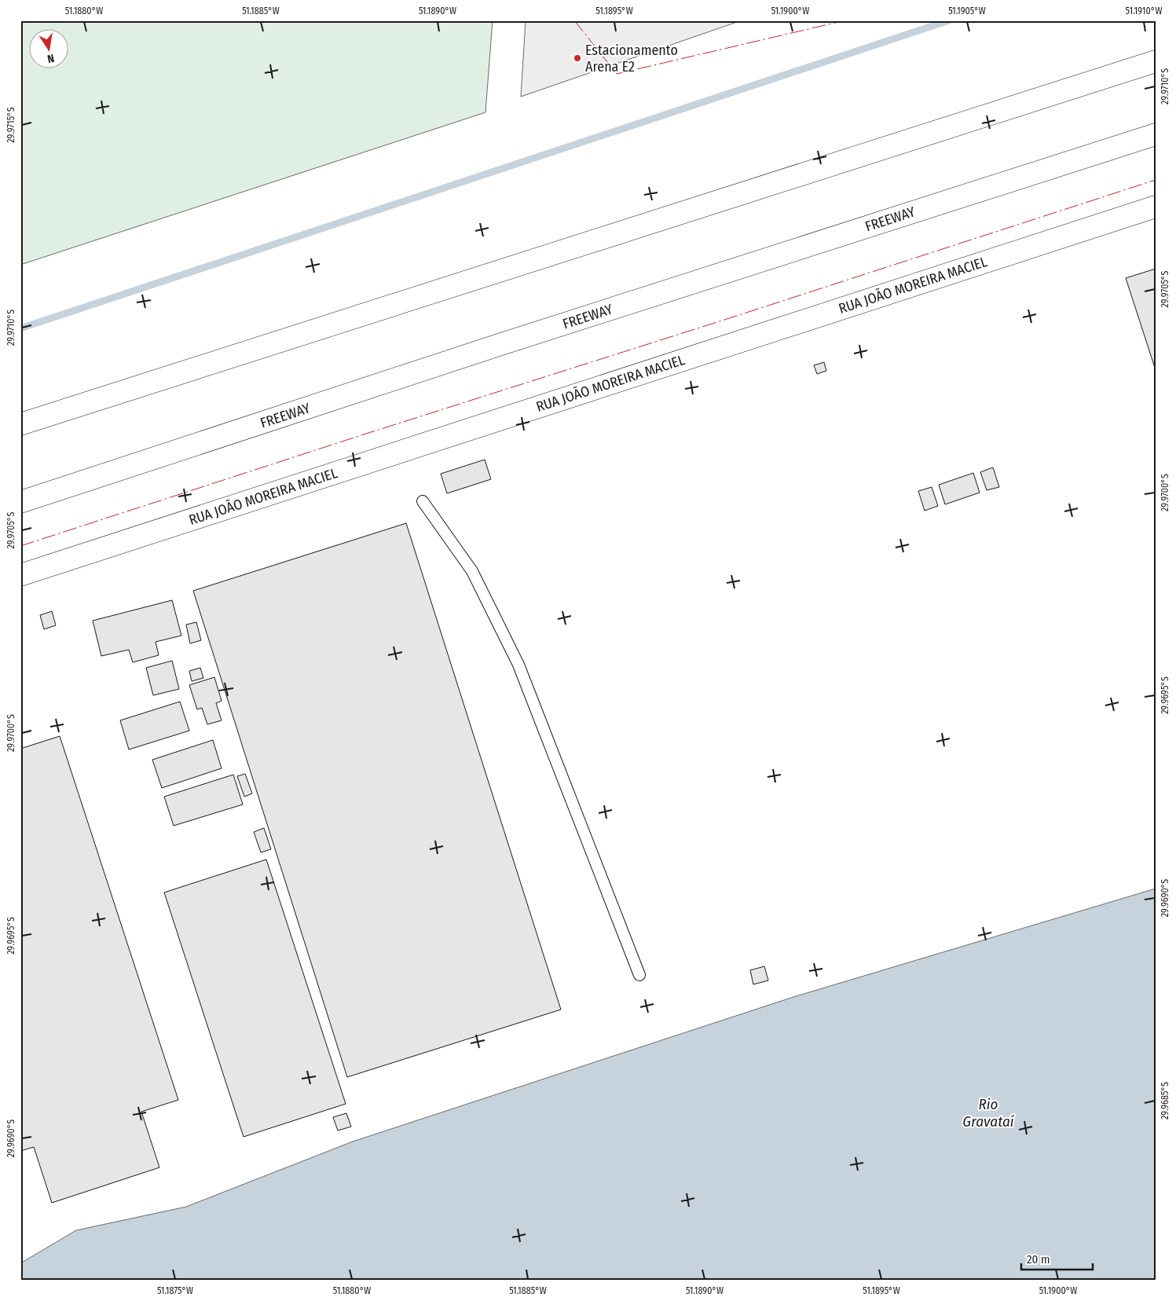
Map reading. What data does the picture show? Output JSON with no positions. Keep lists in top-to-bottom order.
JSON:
{
  "streets": {
    "main road": ["FREEWAY", "RUA JOÃO MOREIRA MACIEL"]
  },
  "water": ["Rio Gravataí"],
  "places": ["Estacionamento Arena E2"],
  "scale_bar": "20 m",
  "north": "bottom",
  "coordinates": [
    "51.1880°W",
    "51.1885°W",
    "51.1890°W",
    "51.1895°W",
    "51.1900°W",
    "51.1905°W",
    "51.1910°W",
    "29.9710°S",
    "29.9715°S",
    "29.9705°S",
    "29.9700°S",
    "29.9695°S",
    "29.9690°S",
    "29.9685°S",
    "51.1875°W"
  ]
}
